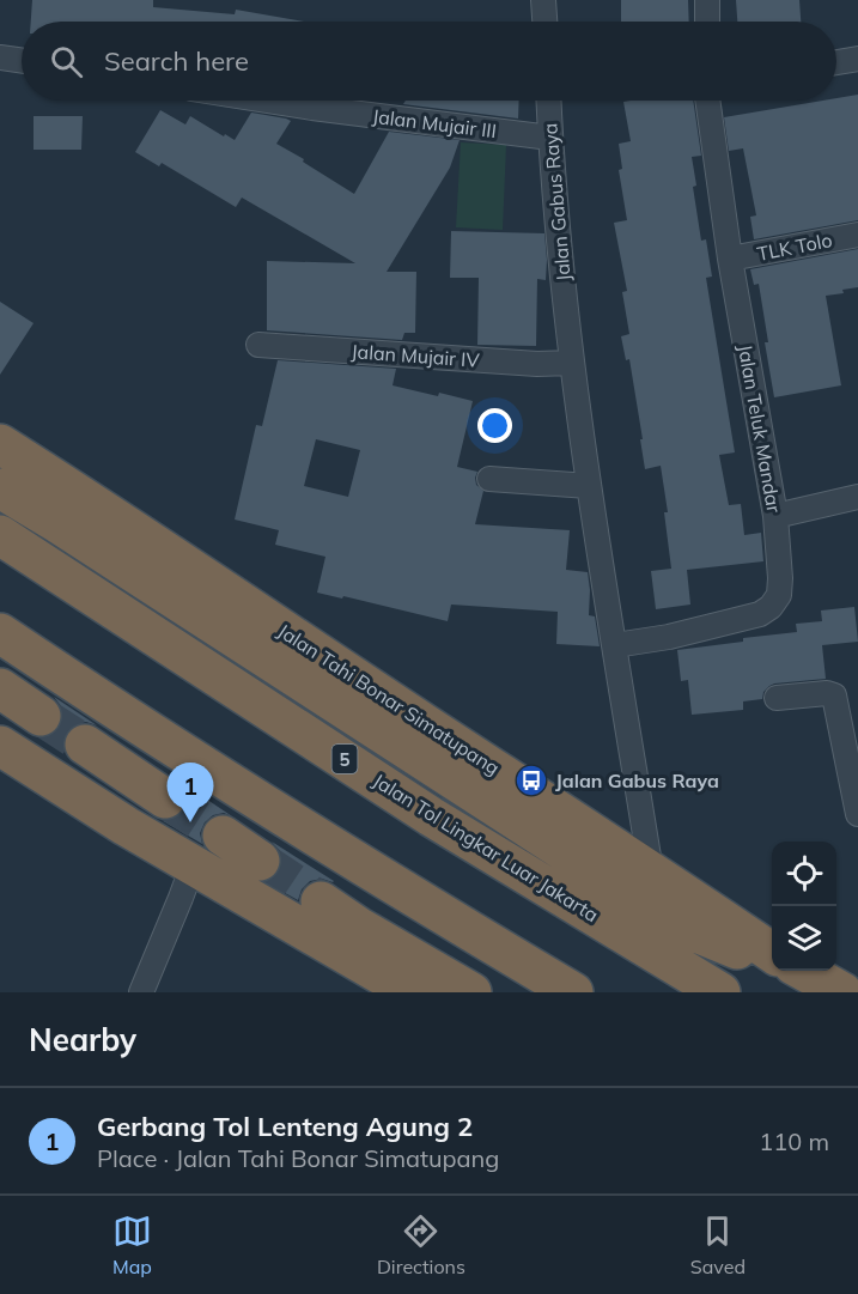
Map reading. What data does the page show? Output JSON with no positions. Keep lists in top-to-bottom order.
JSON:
{
  "streets": {
    "highway": ["Jalan Tahi Bonar Simatupang", "5", "Jalan Tol Lingkar Luar Jakarta"],
    "street": [
      "Jalan Mujair III",
      "Jalan Gabus Raya",
      "TLK Tolo",
      "Jalan Mujair IV",
      "Jalan Teluk Mandar"
    ]
  },
  "crossings": [
    ["Jalan Mujair III", "Jalan Gabus Raya"],
    ["Jalan Gabus Raya", "Jalan Mujair IV"],
    ["Jalan Gabus Raya", "Jalan Teluk Mandar"],
    ["Jalan Gabus Raya", "Jalan Tahi Bonar Simatupang"],
    ["TLK Tolo", "Jalan Teluk Mandar"]
  ],
  "places": {
    "bus stop": ["Jalan Gabus Raya"]
  },
  "page": {
    "search": "Search here",
    "pins": "1",
    "heading": "Nearby",
    "list": [
      {
        "mark": "1",
        "name": "Gerbang Tol Lenteng Agung 2",
        "note": "Place · Jalan Tahi Bonar Simatupang",
        "value": "110 m"
      }
    ],
    "nav": ["Map", "Directions", "Saved"]
  }
}
